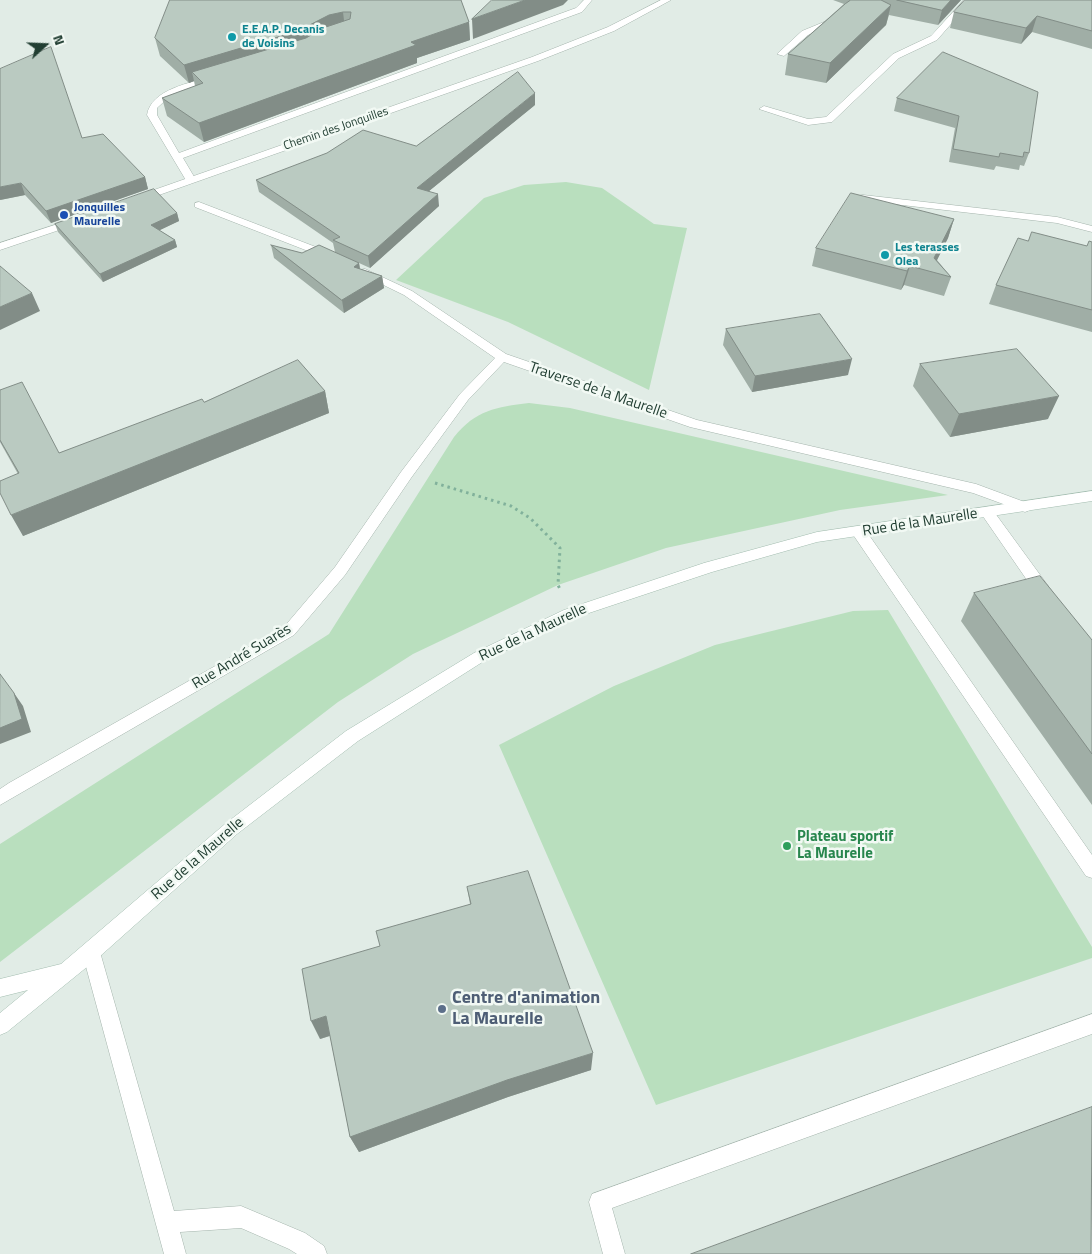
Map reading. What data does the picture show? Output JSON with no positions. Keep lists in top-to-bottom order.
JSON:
{
  "streets": {
    "street": [
      "Chemin des Jonquilles",
      "Traverse de la Maurelle",
      "Rue de la Maurelle",
      "Rue André Suarès"
    ]
  },
  "crossings": [
    ["Traverse de la Maurelle", "Rue de la Maurelle"],
    ["Traverse de la Maurelle", "Rue André Suarès"]
  ],
  "places": [
    "E.E.A.P. Decanis de Voisins",
    "Jonquilles Maurelle",
    "Les terasses Olea",
    "Plateau sportif La Maurelle",
    "Centre d'animation La Maurelle"
  ],
  "north": "right"
}
